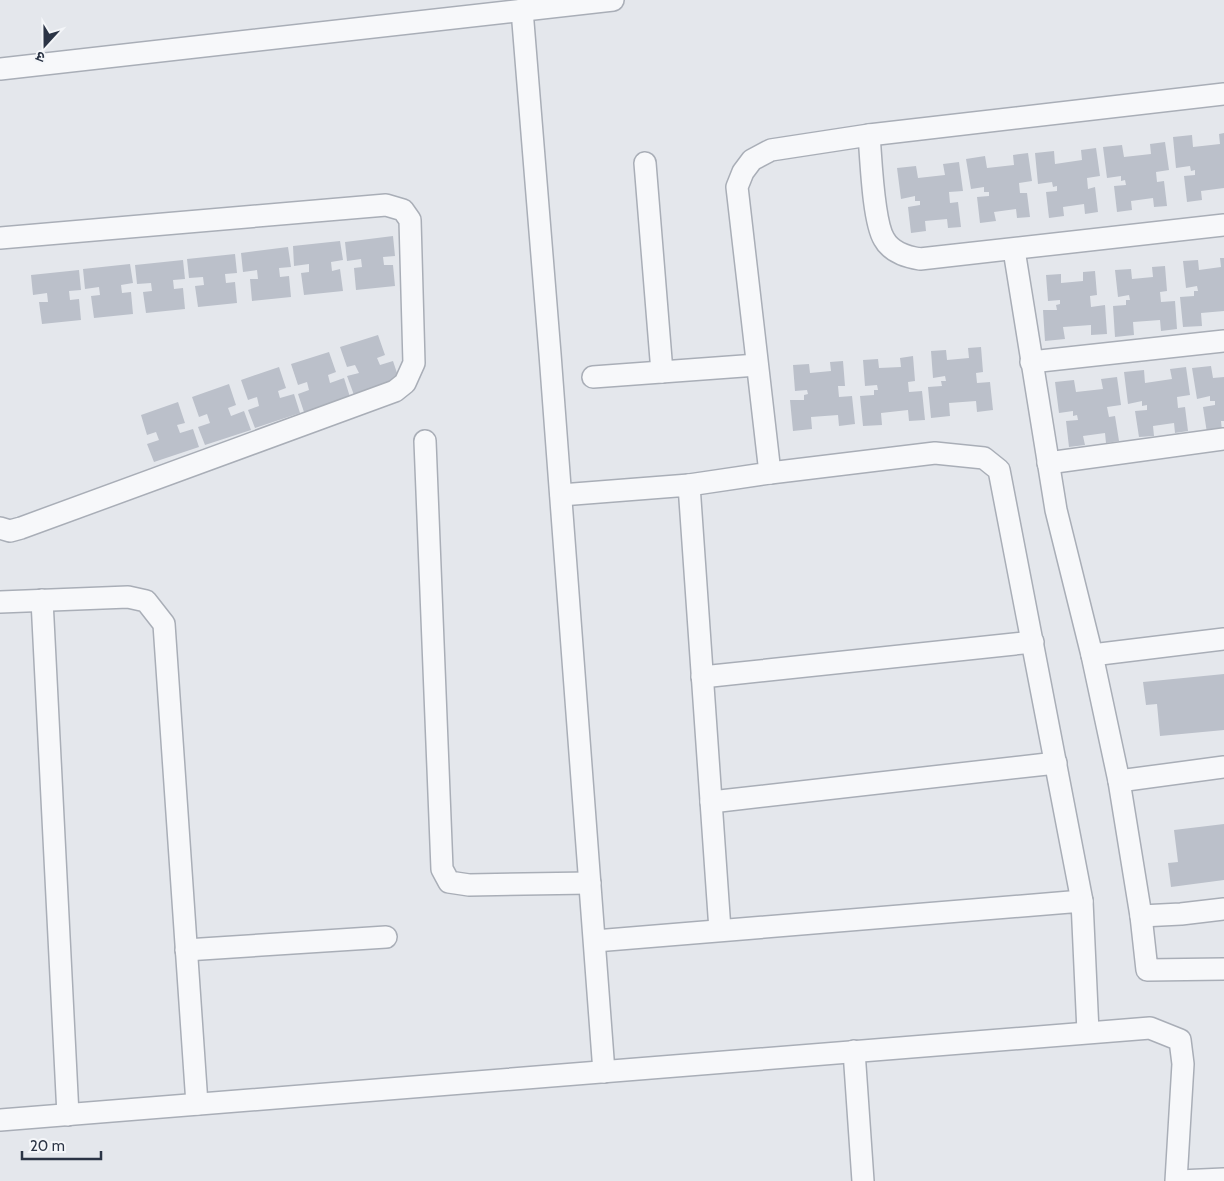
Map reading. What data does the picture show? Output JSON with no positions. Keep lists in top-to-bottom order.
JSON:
{
  "scale_bar": "20 m",
  "north": "bottom"
}
